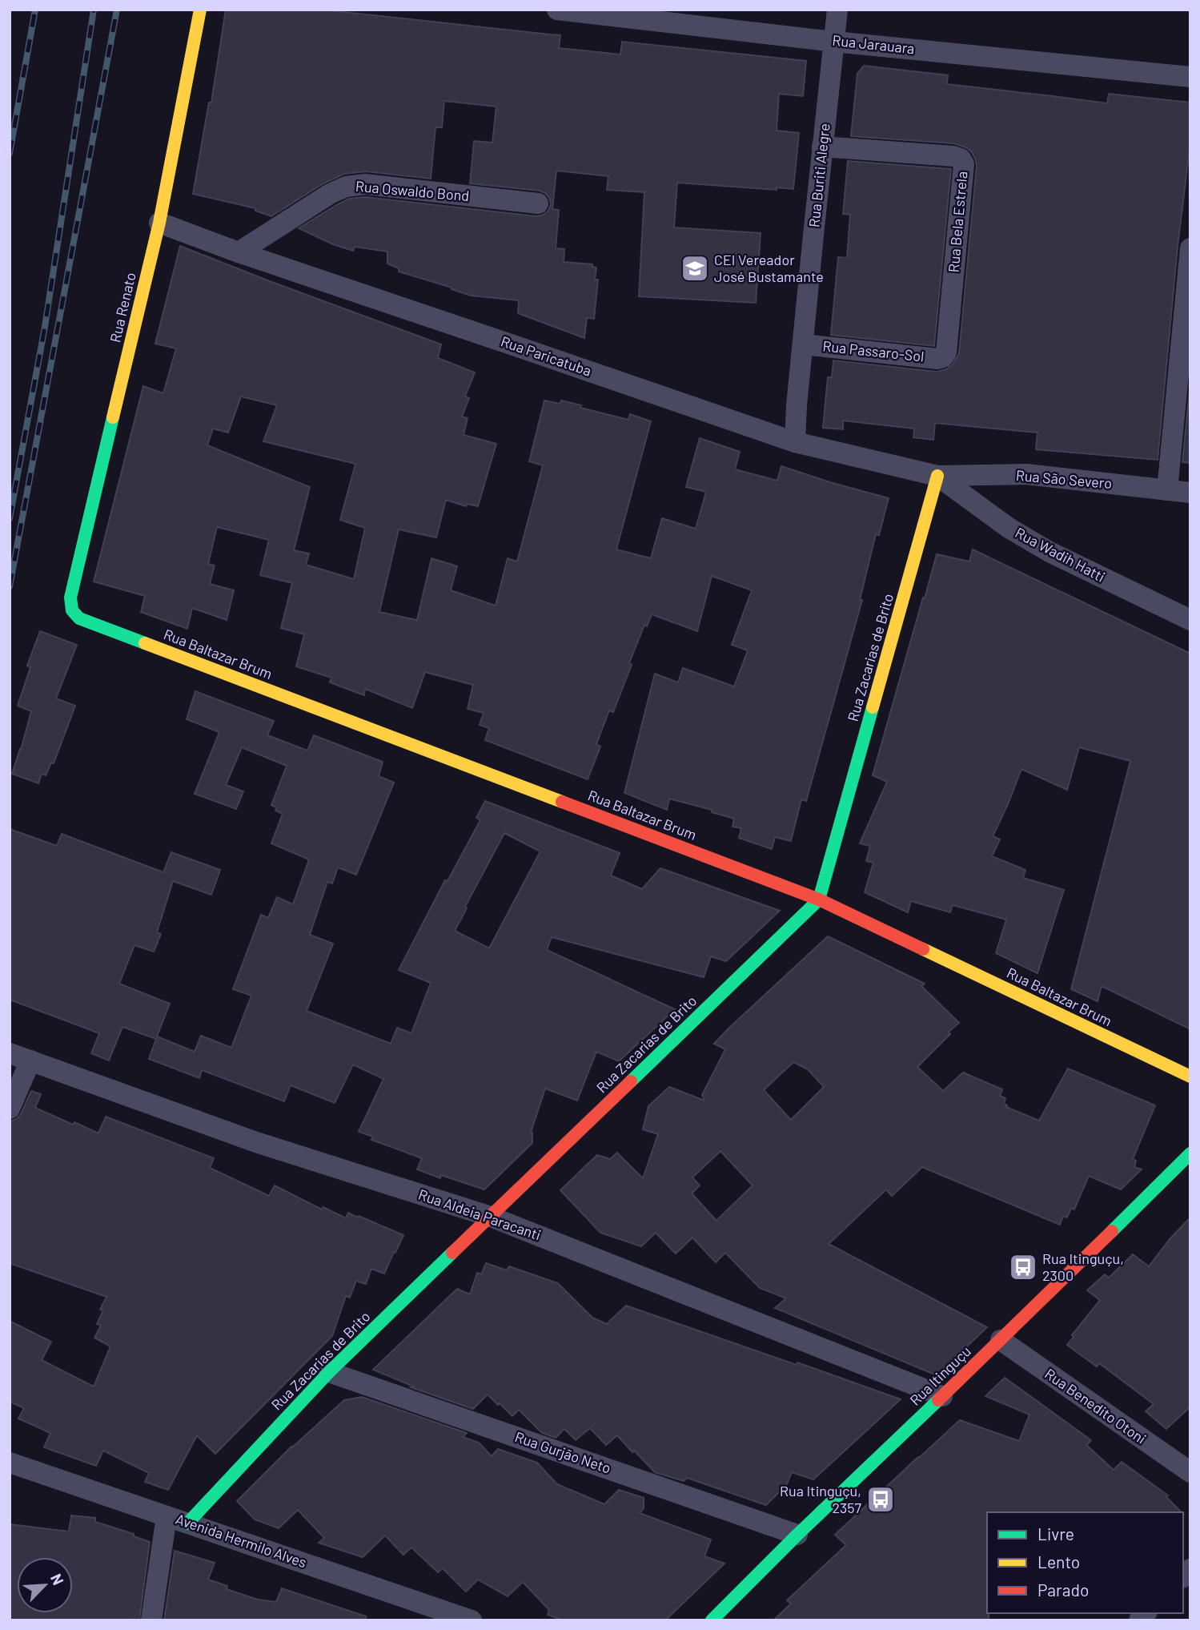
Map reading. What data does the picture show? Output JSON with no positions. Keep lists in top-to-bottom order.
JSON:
{
  "streets": {
    "street": [
      "Rua Jarauara",
      "Rua Buriti Alegre",
      "Rua Oswaldo Bond",
      "Rua Bela Estrela",
      "Rua Renato",
      "Rua Passaro-Sol",
      "Rua Paricatuba",
      "Rua São Severo",
      "Rua Wadih Hatti",
      "Rua Baltazar Brum",
      "Rua Zacarias de Brito",
      "Rua Aldeia Paracanti",
      "Rua Itinguçu",
      "Rua Benedito Otoni",
      "Rua Gurjão Neto",
      "Avenida Hermilo Alves"
    ]
  },
  "crossings": [
    ["Rua Jarauara", "Rua Buriti Alegre"],
    ["Rua Buriti Alegre", "Rua Bela Estrela"],
    ["Rua Buriti Alegre", "Rua Passaro-Sol"],
    ["Rua Buriti Alegre", "Rua Paricatuba"],
    ["Rua Oswaldo Bond", "Rua Paricatuba"],
    ["Rua Bela Estrela", "Rua Passaro-Sol"],
    ["Rua Renato", "Rua Paricatuba"],
    ["Rua Renato", "Rua Baltazar Brum"],
    ["Rua Paricatuba", "Rua São Severo"],
    ["Rua Paricatuba", "Rua Wadih Hatti"],
    ["Rua Paricatuba", "Rua Zacarias de Brito"],
    ["Rua São Severo", "Rua Wadih Hatti"],
    ["Rua São Severo", "Rua Zacarias de Brito"],
    ["Rua Wadih Hatti", "Rua Zacarias de Brito"],
    ["Rua Baltazar Brum", "Rua Zacarias de Brito"],
    ["Rua Zacarias de Brito", "Rua Aldeia Paracanti"],
    ["Rua Zacarias de Brito", "Rua Gurjão Neto"],
    ["Rua Zacarias de Brito", "Avenida Hermilo Alves"],
    ["Rua Aldeia Paracanti", "Rua Itinguçu"],
    ["Rua Itinguçu", "Rua Benedito Otoni"],
    ["Rua Itinguçu", "Rua Gurjão Neto"]
  ],
  "places": {
    "school or university": ["CEI Vereador José Bustamante"],
    "bus stop": ["Rua Itinguçu, 2300", "Rua Itinguçu, 2357"]
  },
  "legend": ["Livre", "Lento", "Parado"],
  "north": "top right"
}
